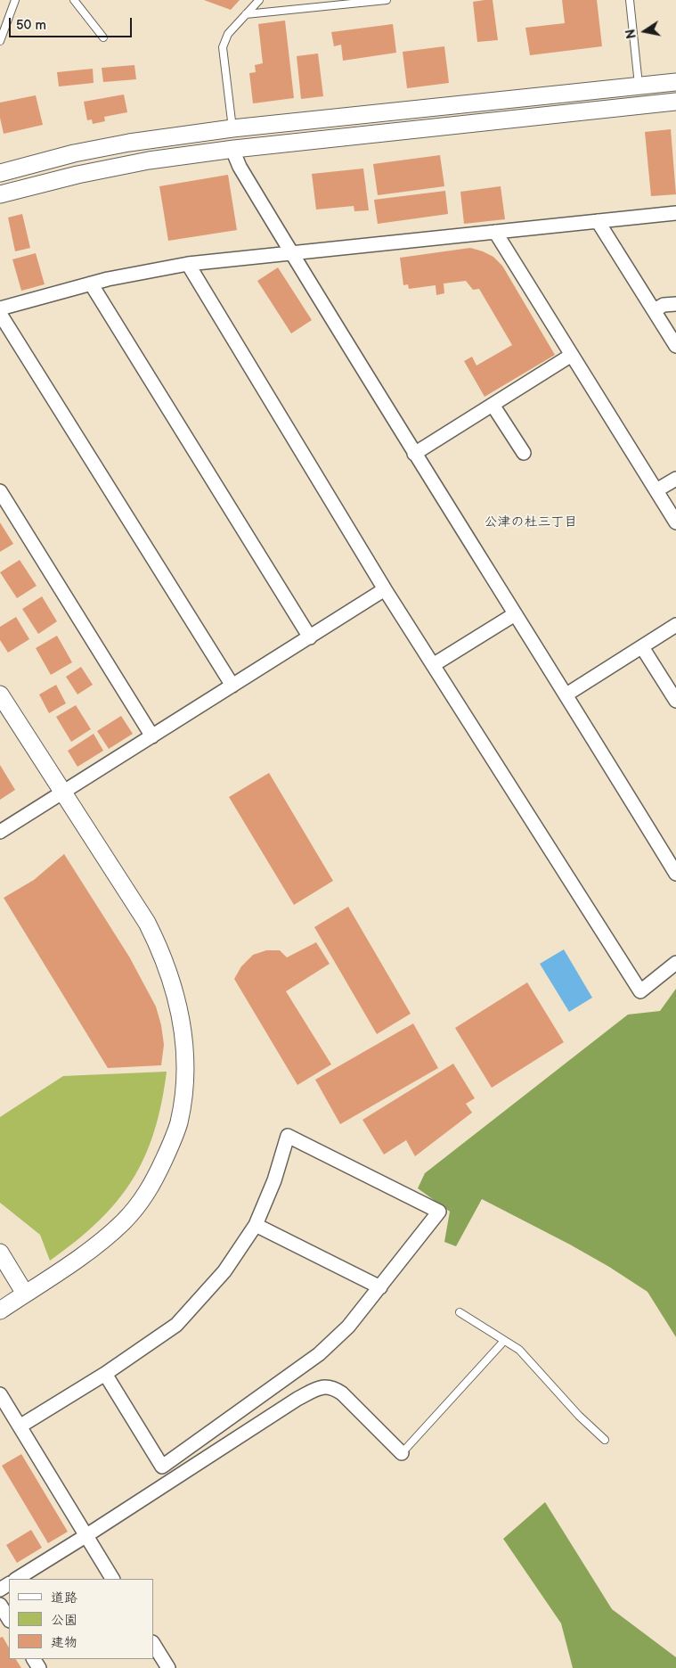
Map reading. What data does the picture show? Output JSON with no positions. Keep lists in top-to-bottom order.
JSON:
{
  "districts": ["公津の杜三丁目"],
  "legend": ["道路", "公園", "建物"],
  "scale_bar": "50 m",
  "north": "left"
}
